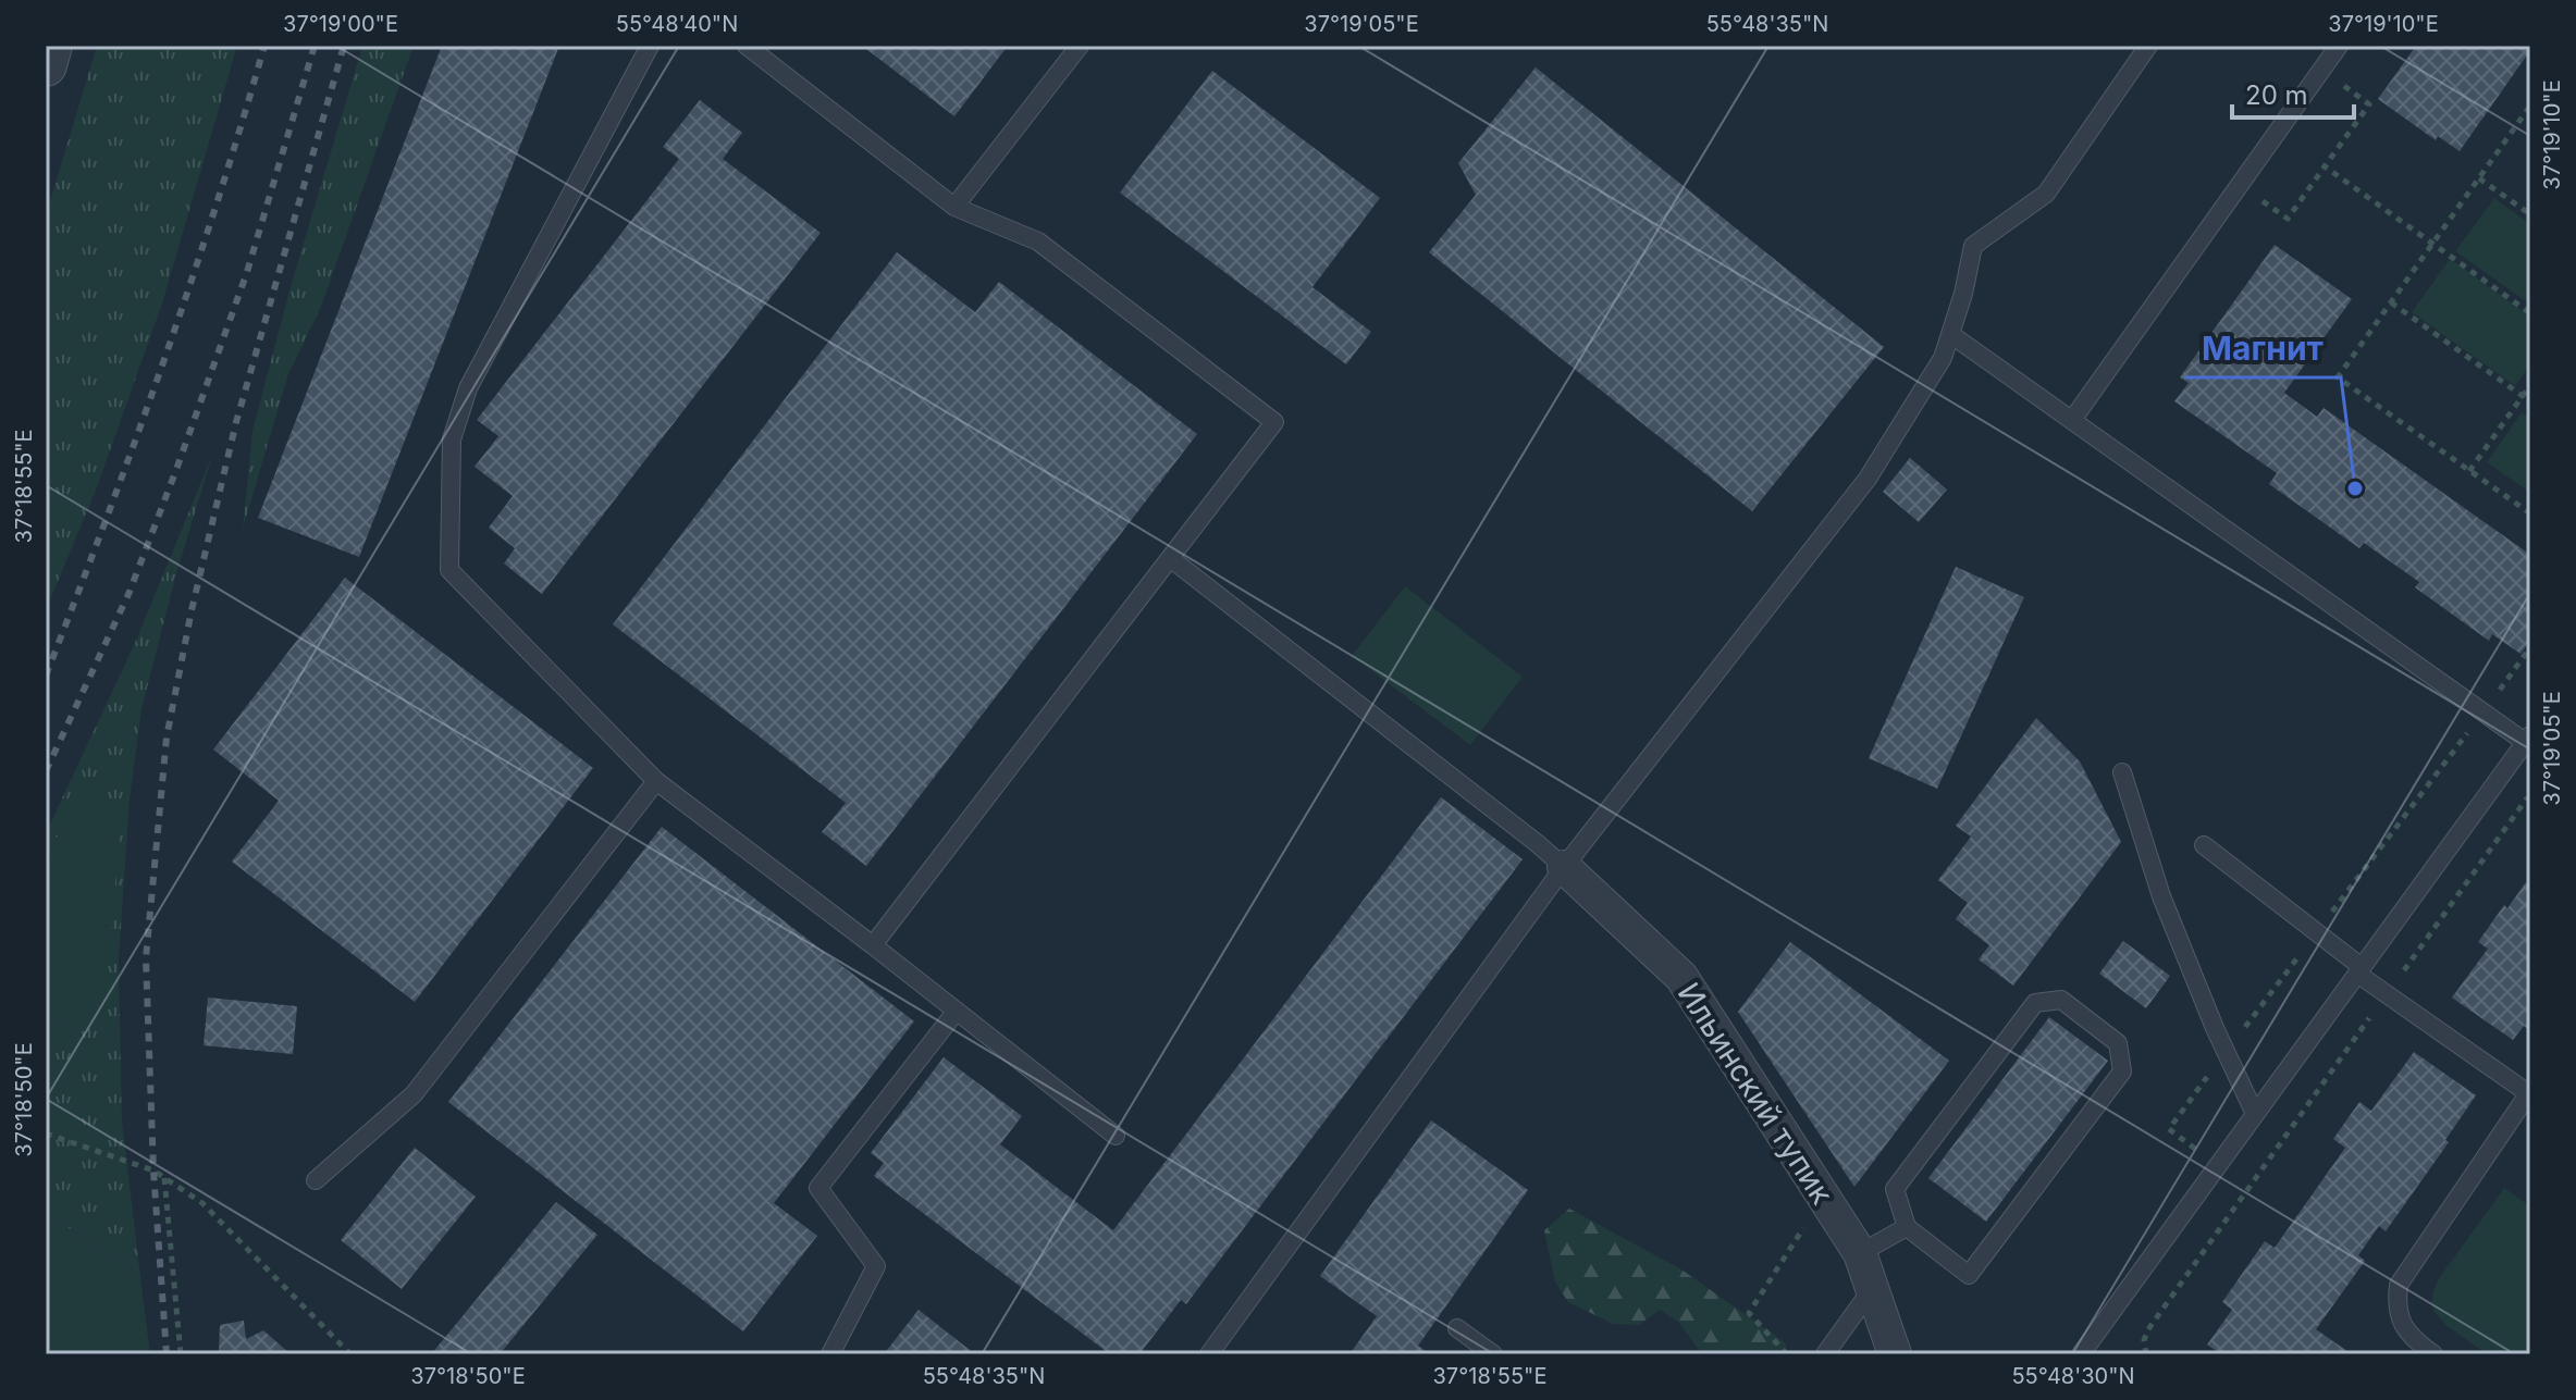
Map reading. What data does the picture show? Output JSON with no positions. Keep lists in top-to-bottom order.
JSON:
{
  "streets": {
    "street": ["Ильинский тупик"]
  },
  "places": ["Магнит"],
  "scale_bar": "20 m",
  "coordinates": [
    "37°19'00\"E",
    "55°48'40\"N",
    "37°19'05\"E",
    "55°48'35\"N",
    "37°19'10\"E",
    "37°18'55\"E",
    "37°18'50\"E",
    "55°48'30\"N"
  ]
}
